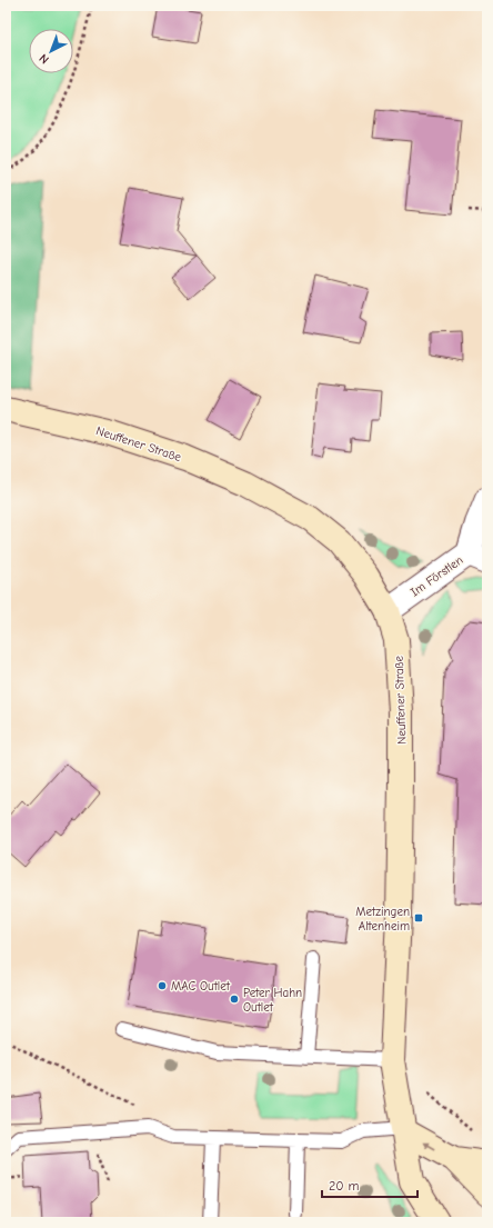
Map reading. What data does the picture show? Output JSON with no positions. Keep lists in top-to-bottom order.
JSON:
{
  "streets": {
    "main road": ["Neuffener Straße"],
    "street": ["Im Förstlen"]
  },
  "crossings": [
    ["Neuffener Straße", "Im Förstlen"]
  ],
  "places": {
    "transit": ["Metzingen Altenheim"],
    "other": ["MAC Outlet", "Peter Hahn Outlet"]
  },
  "scale_bar": "20 m",
  "north": "bottom left"
}
